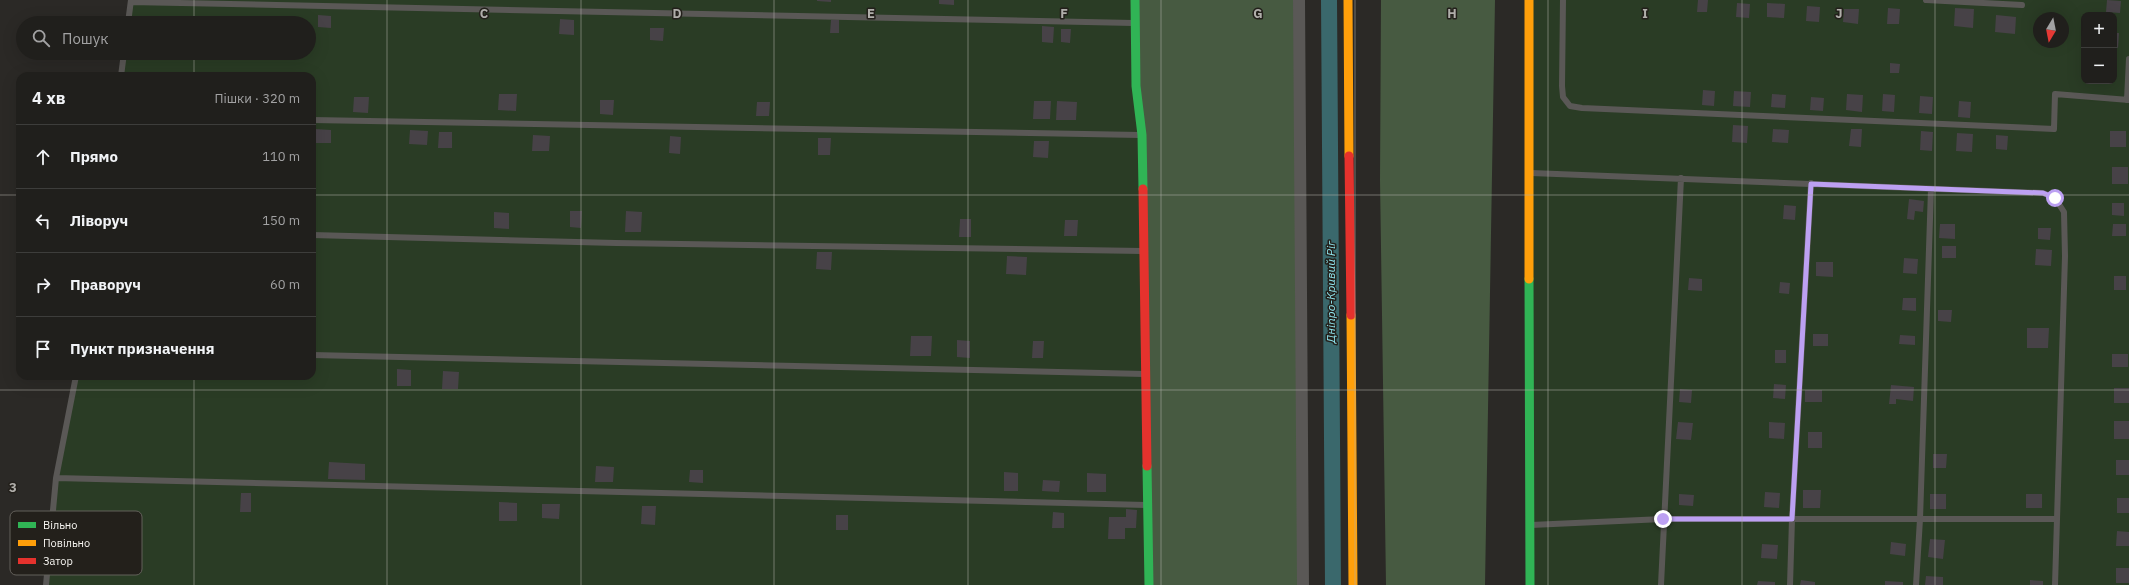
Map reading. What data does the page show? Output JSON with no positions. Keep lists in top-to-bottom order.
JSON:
{
  "water": ["Дніпро-Кривий Ріг"],
  "legend": ["Вільно", "Повільно", "Затор"],
  "north": "bottom",
  "page": {
    "map_buttons": ["+", "−"],
    "search": "Пошук",
    "heading": ["4 хв", "Пішки · 320 m"],
    "list": [
      ["Прямо", "110 m"],
      ["Ліворуч", "150 m"],
      ["Праворуч", "60 m"],
      "Пункт призначення"
    ]
  },
  "grid": {
    "columns": [
      "C",
      "D",
      "E",
      "F",
      "G",
      "H",
      "I",
      "J"
    ],
    "rows": ["3"]
  }
}
